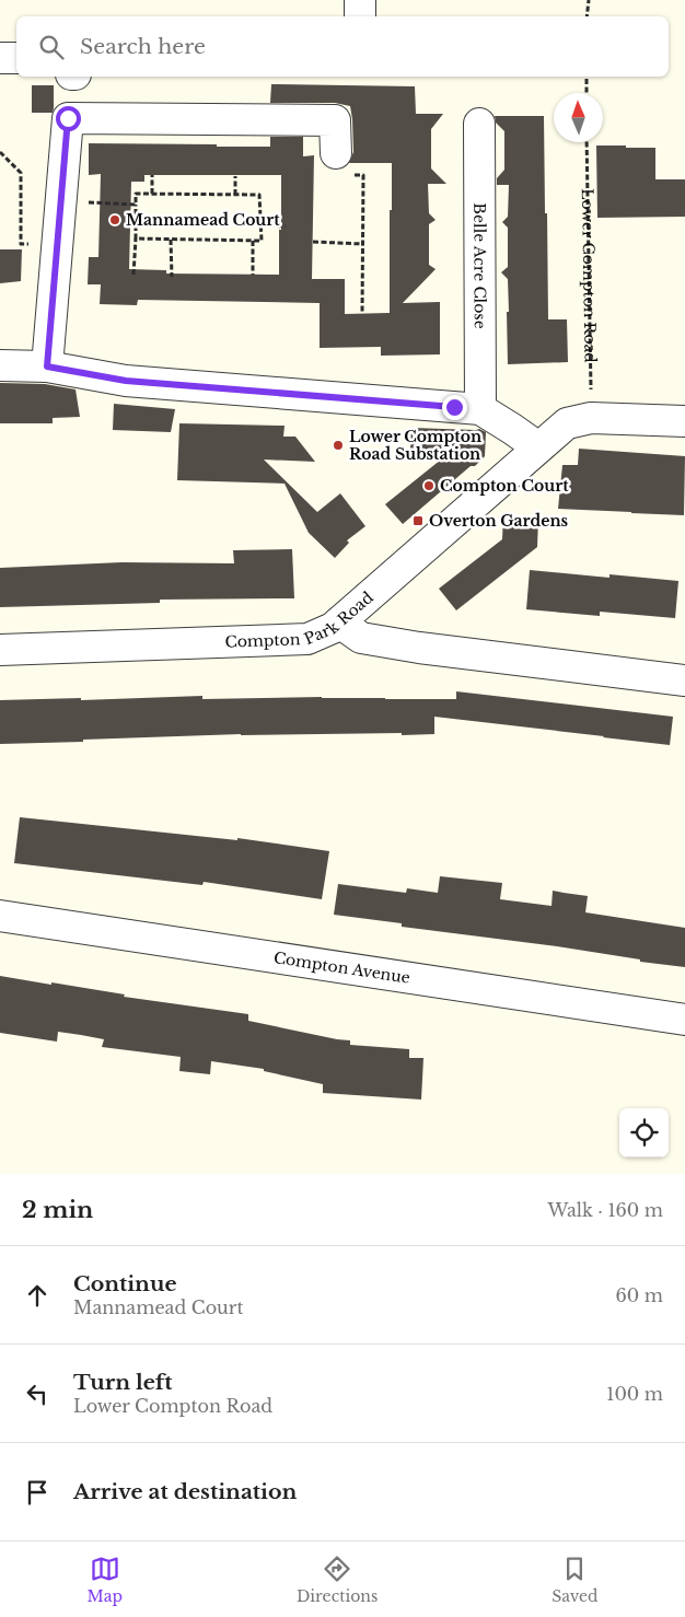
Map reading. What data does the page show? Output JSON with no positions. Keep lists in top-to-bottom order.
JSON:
{
  "streets": {
    "street": ["Belle Acre Close", "Compton Park Road", "Compton Avenue"],
    "path": ["Lower Compton Road"]
  },
  "places": {
    "other": ["Mannamead Court", "Lower Compton Road Substation", "Compton Court"],
    "transit": ["Overton Gardens"]
  },
  "north": "top",
  "page": {
    "search": "Search here",
    "heading": ["2 min", "Walk · 160 m"],
    "list": [
      ["Continue", "Mannamead Court", "60 m"],
      ["Turn left", "Lower Compton Road", "100 m"],
      "Arrive at destination"
    ],
    "nav": ["Map", "Directions", "Saved"]
  }
}
